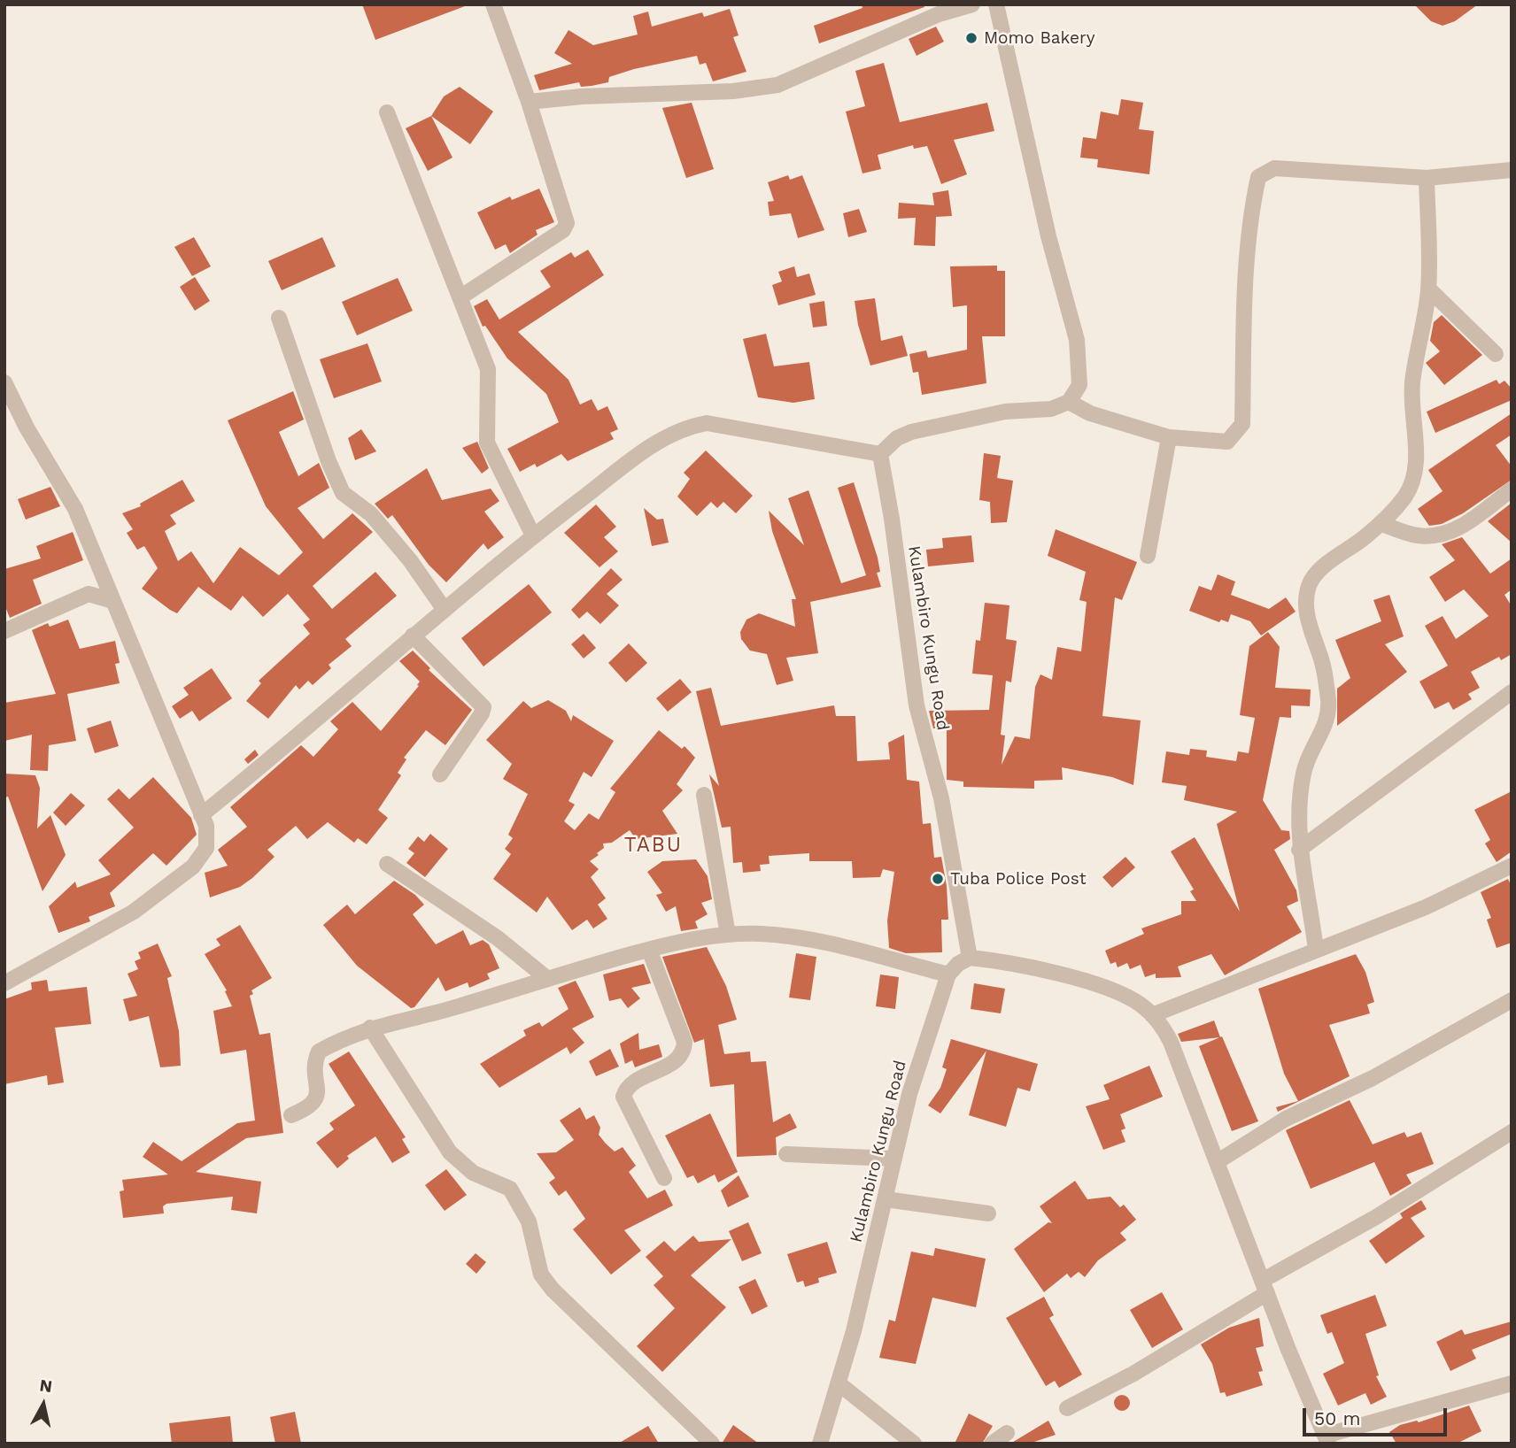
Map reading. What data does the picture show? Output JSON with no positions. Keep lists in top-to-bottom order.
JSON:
{
  "streets": {
    "street": ["Kulambiro Kungu Road"]
  },
  "districts": ["TABU"],
  "places": ["Momo Bakery", "Tuba Police Post"],
  "scale_bar": "50 m",
  "north": "top"
}
